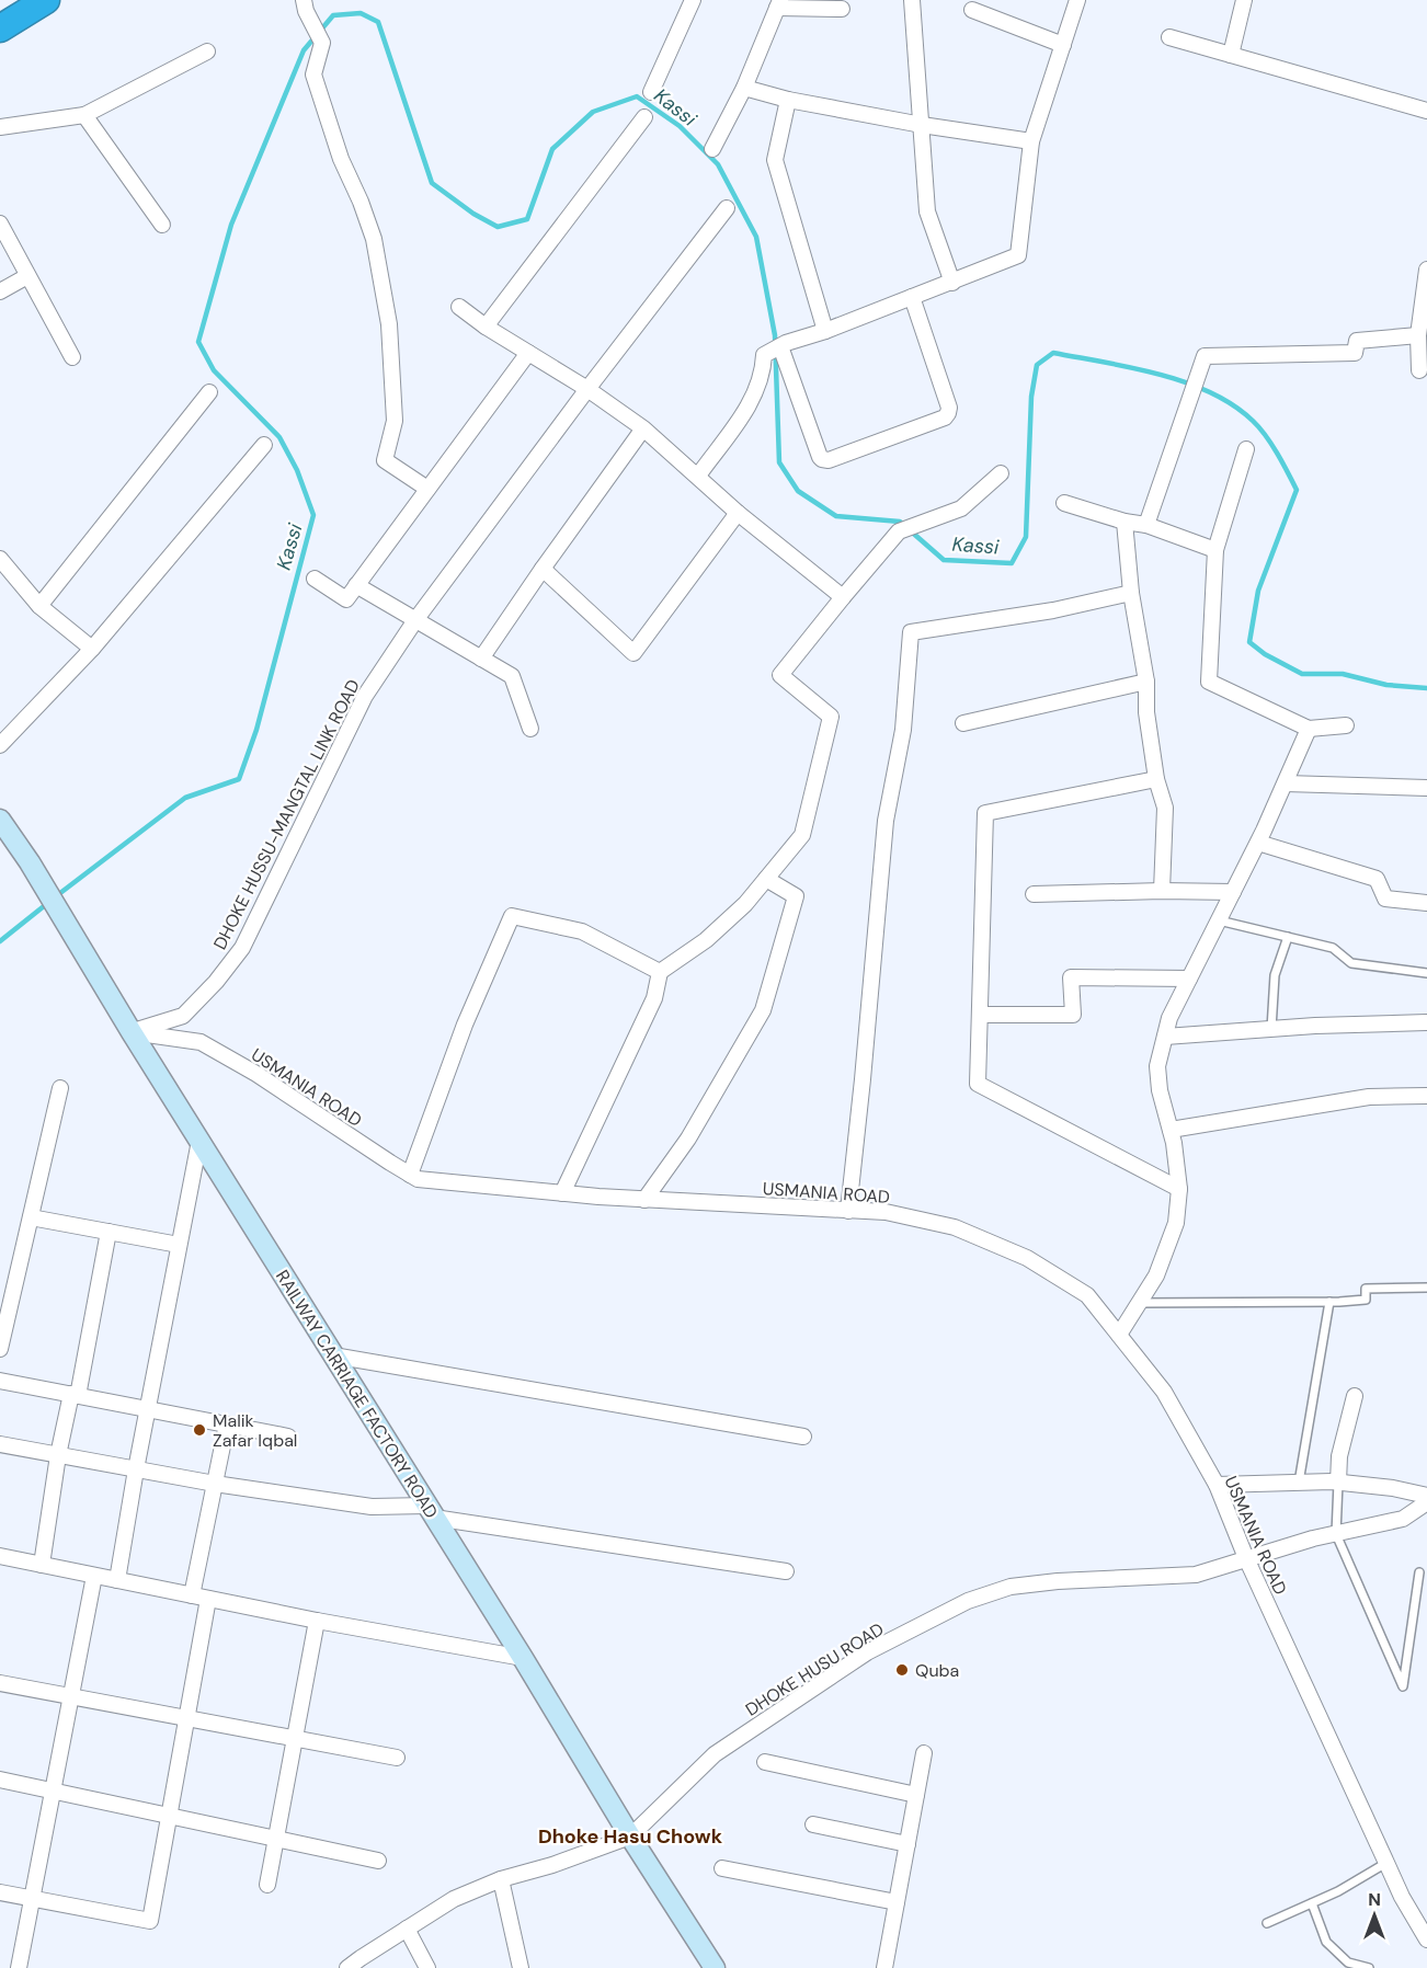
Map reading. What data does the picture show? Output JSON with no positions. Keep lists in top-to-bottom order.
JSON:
{
  "streets": {
    "main road": ["RAILWAY CARRIAGE FACTORY ROAD"],
    "street": ["DHOKE HUSSU-MANGTAL LINK ROAD", "USMANIA ROAD", "DHOKE HUSU ROAD"]
  },
  "crossings": [
    ["DHOKE HUSSU-MANGTAL LINK ROAD", "USMANIA ROAD"],
    ["DHOKE HUSSU-MANGTAL LINK ROAD", "RAILWAY CARRIAGE FACTORY ROAD"],
    ["USMANIA ROAD", "RAILWAY CARRIAGE FACTORY ROAD"],
    ["USMANIA ROAD", "DHOKE HUSU ROAD"],
    ["RAILWAY CARRIAGE FACTORY ROAD", "DHOKE HUSU ROAD"]
  ],
  "districts": ["Dhoke Hasu Chowk"],
  "water": ["Kassi"],
  "places": ["Malik Zafar Iqbal", "Quba"],
  "north": "top"
}
